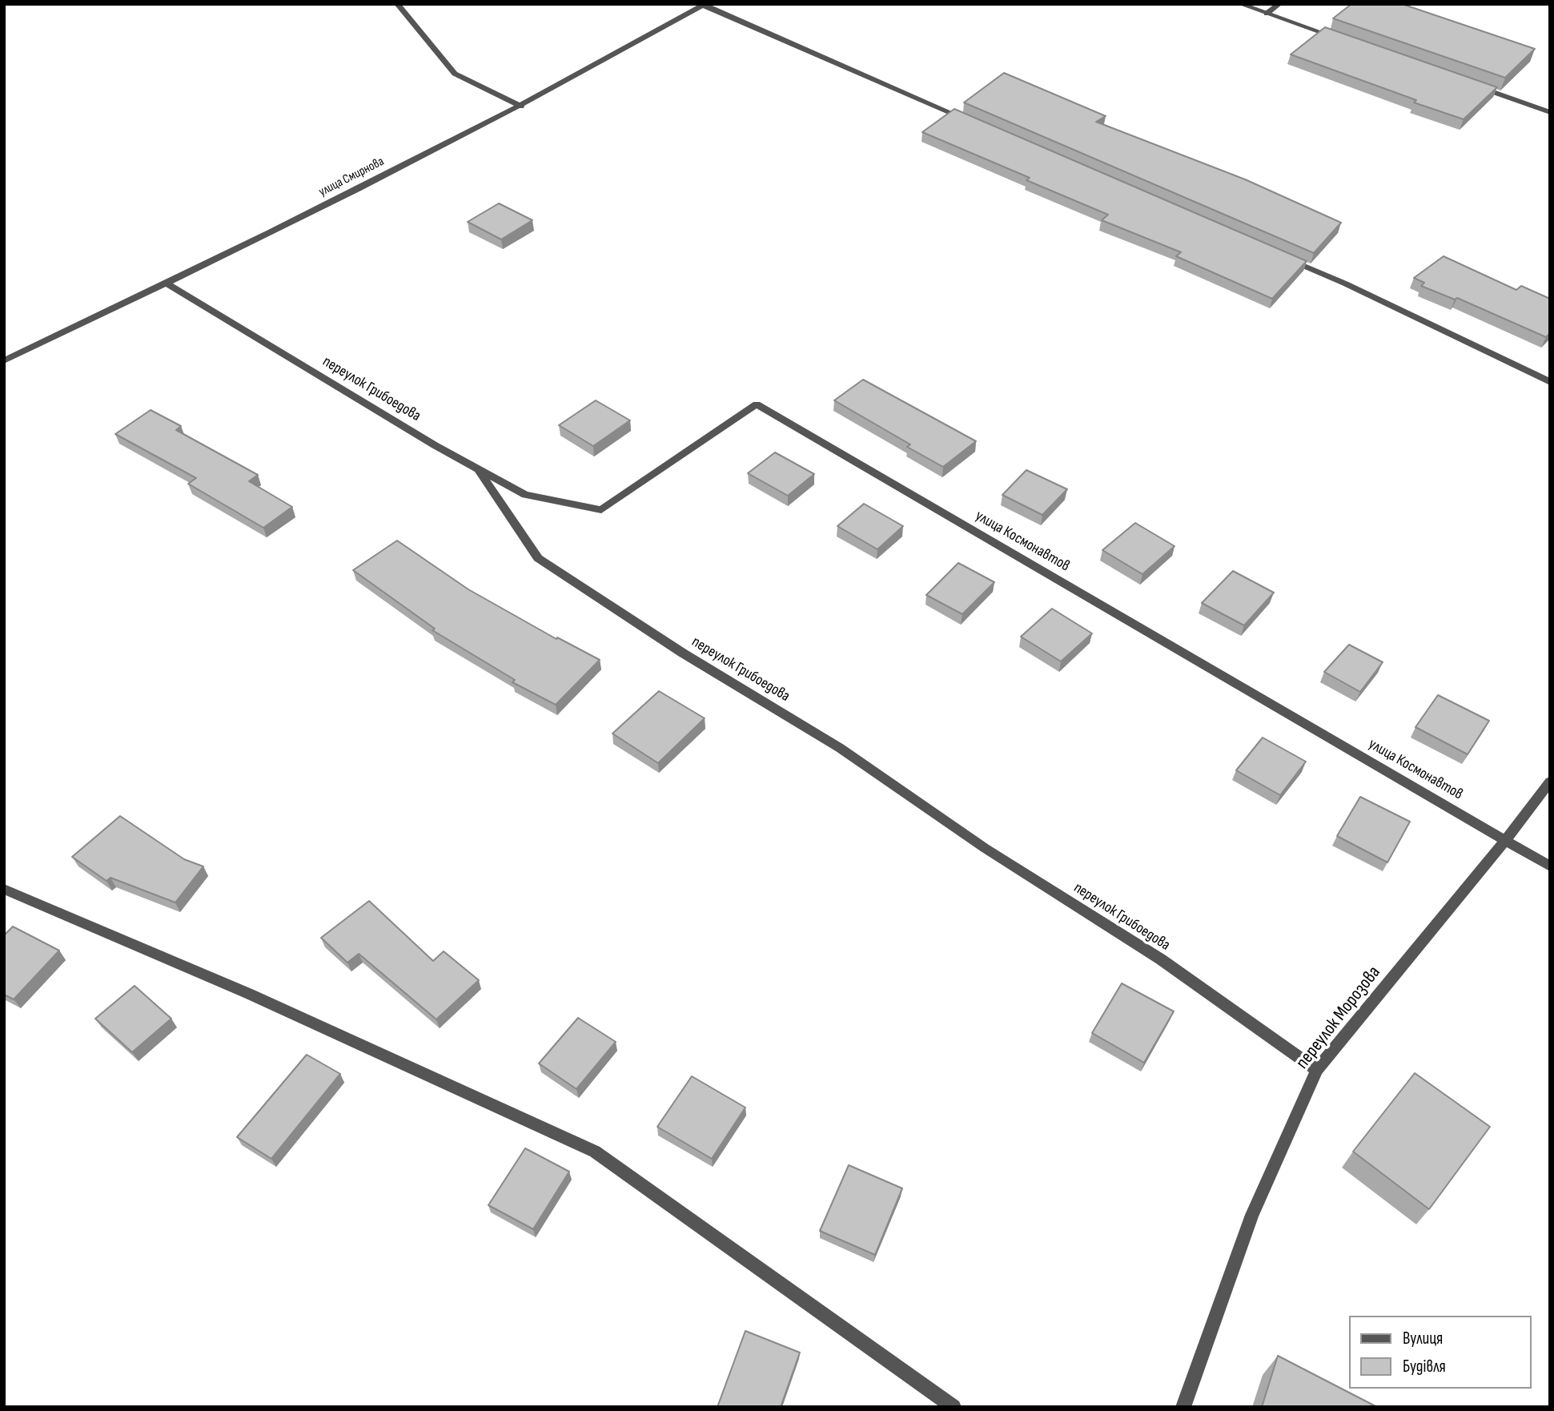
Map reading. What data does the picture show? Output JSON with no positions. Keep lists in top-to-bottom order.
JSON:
{
  "streets": {
    "street": [
      "улица Смирнова",
      "переулок Грибоедова",
      "улица Космонавтов",
      "переулок Морозова"
    ]
  },
  "crossings": [
    ["улица Смирнова", "переулок Грибоедова"],
    ["переулок Грибоедова", "улица Космонавтов"],
    ["переулок Грибоедова", "переулок Морозова"],
    ["улица Космонавтов", "переулок Морозова"]
  ],
  "legend": ["Вулиця", "Будівля"]
}
